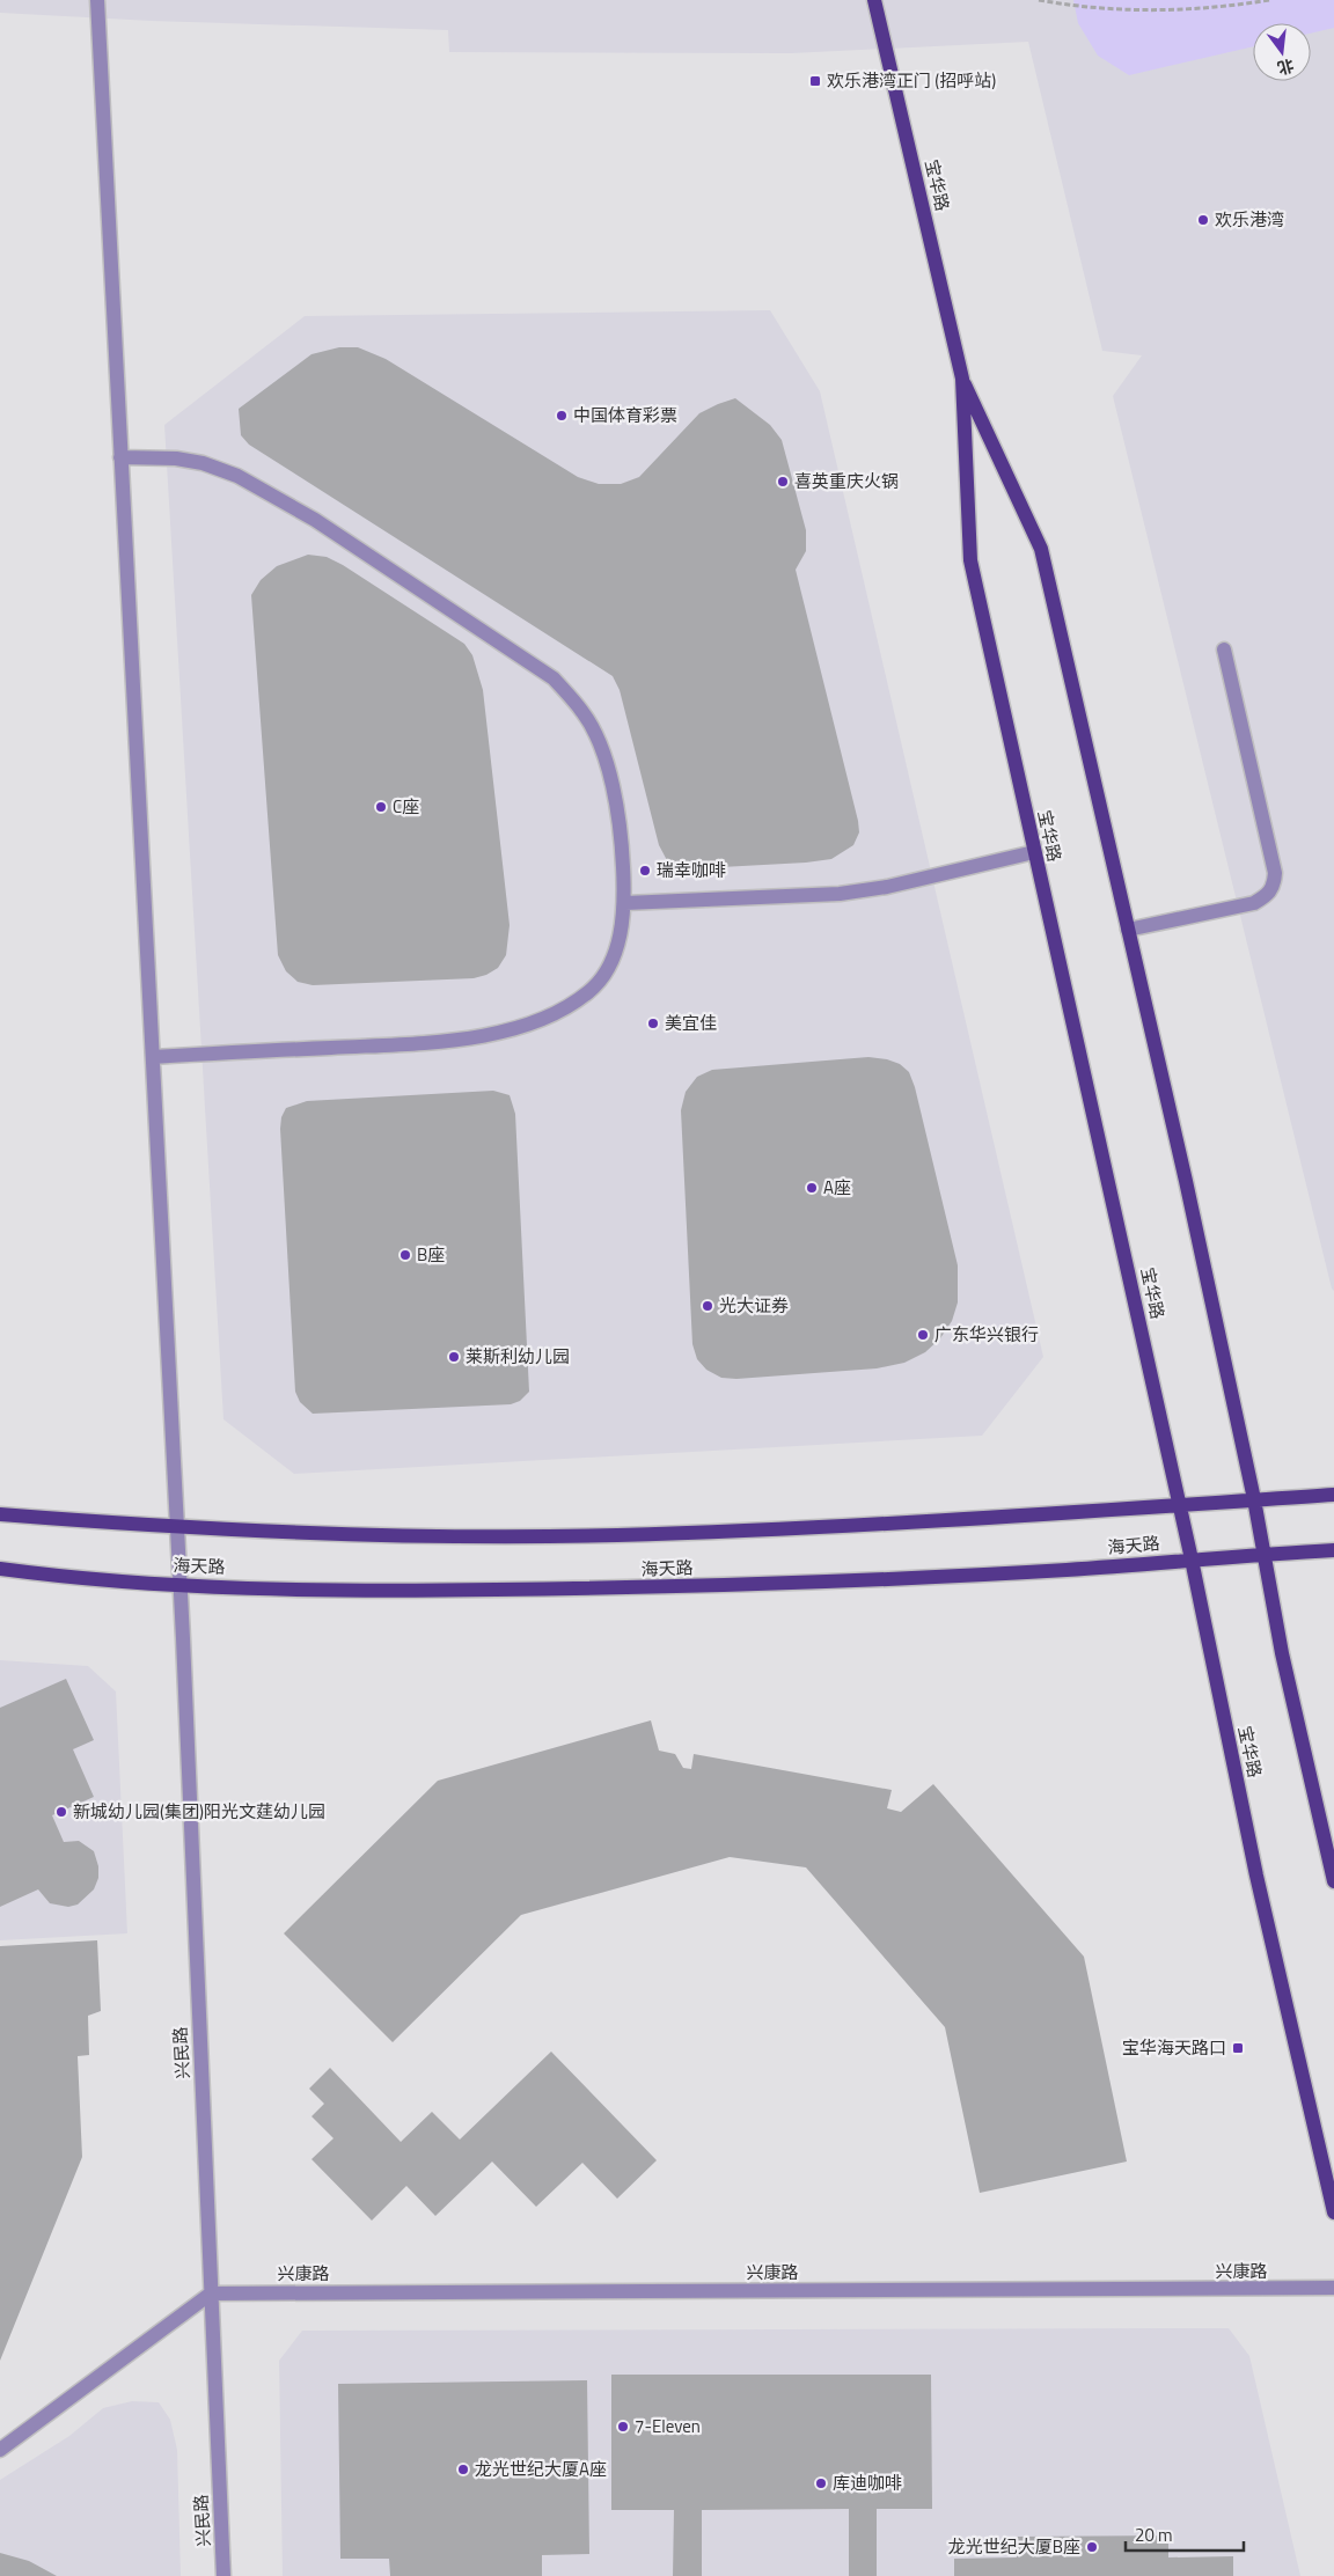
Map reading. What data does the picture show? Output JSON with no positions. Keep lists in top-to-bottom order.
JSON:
{
  "streets": {
    "main road": ["宝华路", "海天路"],
    "street": ["兴民路", "兴康路"]
  },
  "crossings": [
    ["宝华路", "海天路"],
    ["海天路", "兴民路"],
    ["兴民路", "兴康路"]
  ],
  "places": {
    "transit": ["欢乐港湾正门 (招呼站)", "宝华海天路口"],
    "other": [
      "欢乐港湾",
      "中国体育彩票",
      "喜英重庆火锅",
      "C座",
      "瑞幸咖啡",
      "美宜佳",
      "A座",
      "B座",
      "光大证券",
      "广东华兴银行",
      "莱斯利幼儿园",
      "新城幼儿园(集团)阳光文莛幼儿园",
      "7-Eleven",
      "龙光世纪大厦A座",
      "库迪咖啡",
      "龙光世纪大厦B座"
    ]
  },
  "scale_bar": "20 m",
  "north": "bottom"
}
